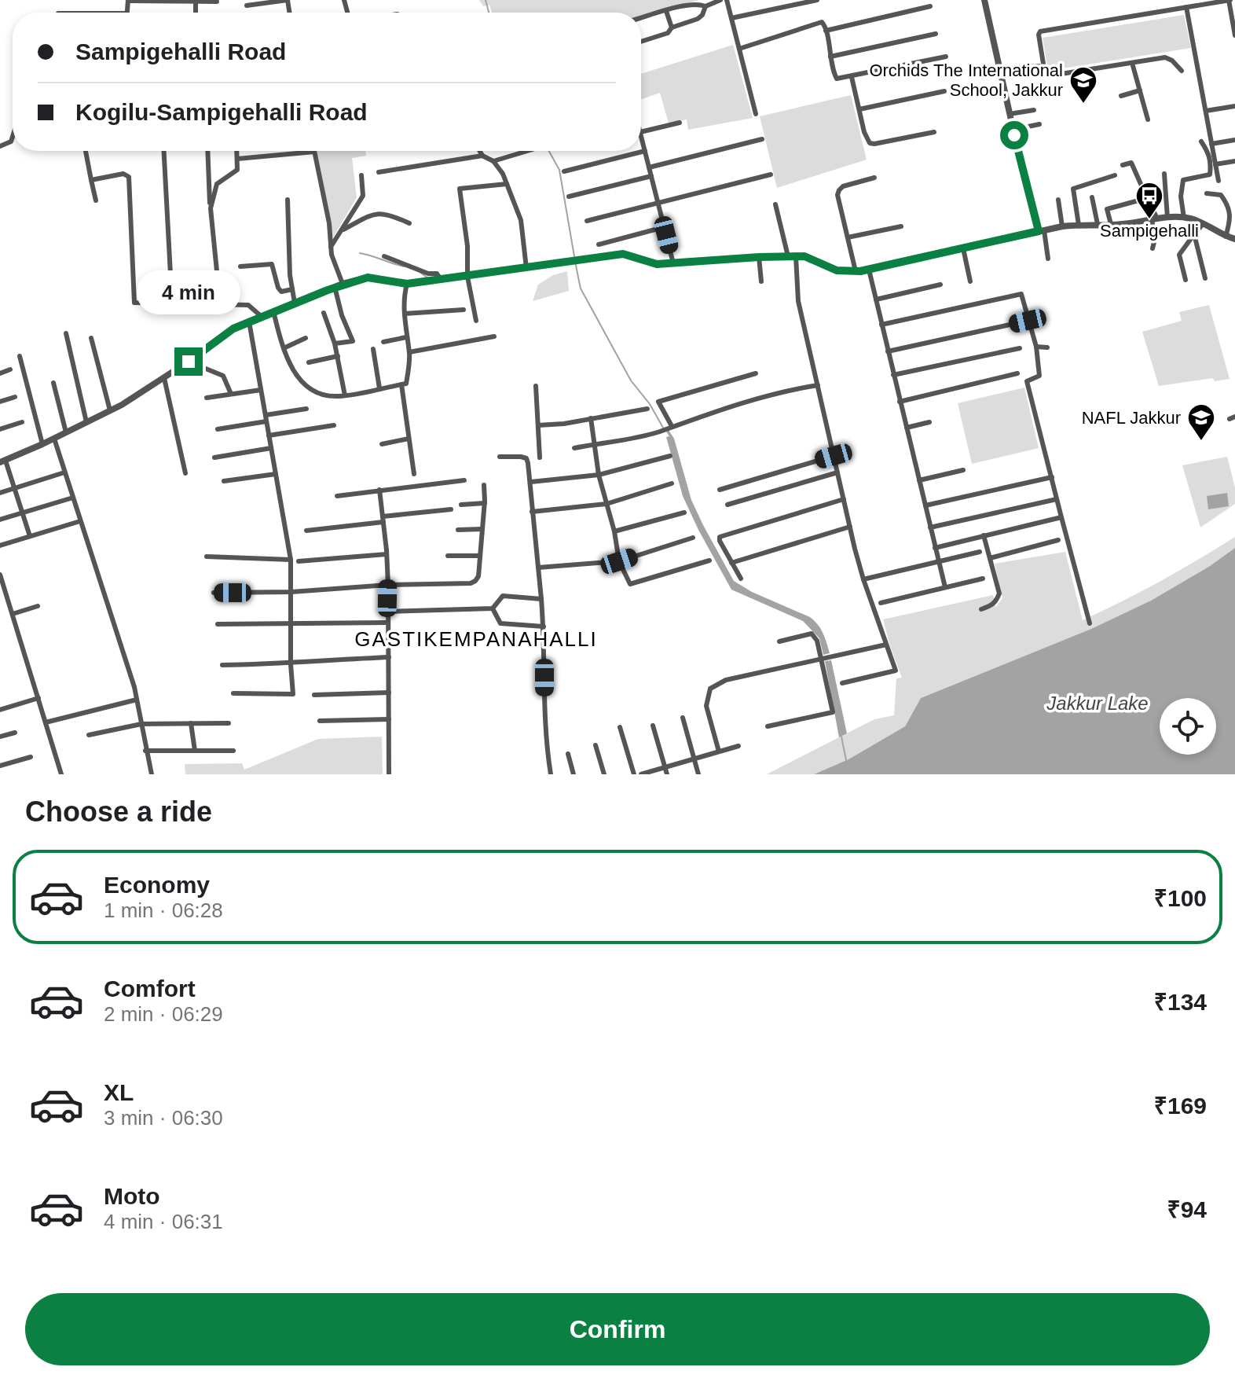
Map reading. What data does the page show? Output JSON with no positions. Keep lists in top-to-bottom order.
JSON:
{
  "districts": ["GASTIKEMPANAHALLI"],
  "water": ["Jakkur Lake"],
  "places": {
    "school or university": ["Orchids The International School, Jakkur", "NAFL Jakkur"],
    "bus stop": ["Sampigehalli"]
  },
  "page": {
    "banner": ["Sampigehalli Road", "Kogilu-Sampigehalli Road"],
    "bubble": "4 min",
    "heading": "Choose a ride",
    "list": [
      {
        "name": "Economy",
        "note": "1 min · 06:28",
        "value": "₹100"
      },
      {
        "name": "Comfort",
        "note": "2 min · 06:29",
        "value": "₹134"
      },
      {
        "name": "XL",
        "note": "3 min · 06:30",
        "value": "₹169"
      },
      {
        "name": "Moto",
        "note": "4 min · 06:31",
        "value": "₹94"
      }
    ],
    "buttons": "Confirm"
  }
}
